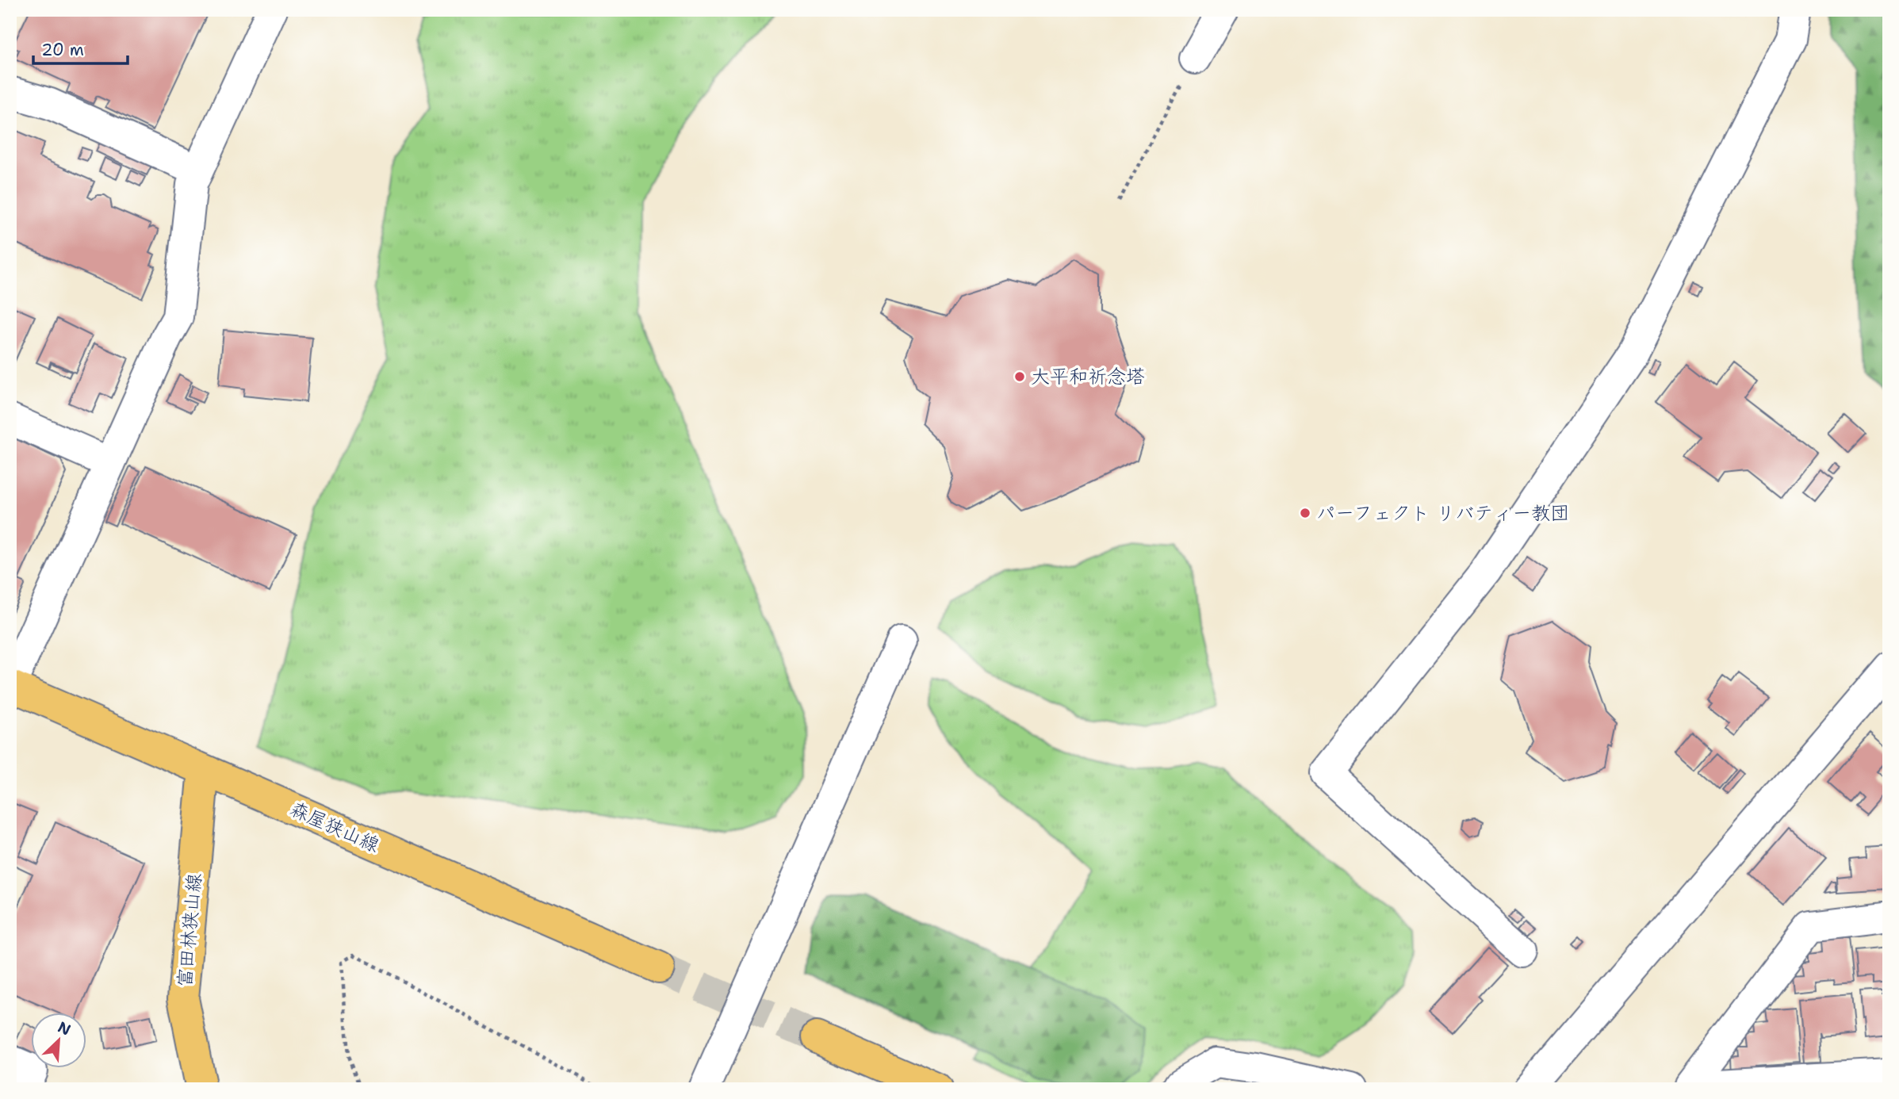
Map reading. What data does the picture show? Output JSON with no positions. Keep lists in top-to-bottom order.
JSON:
{
  "streets": {
    "main road": ["森屋狭山線", "富田林狭山線"]
  },
  "crossings": [
    ["森屋狭山線", "富田林狭山線"]
  ],
  "places": ["大平和祈念塔", "パーフェクト リバティー教団"],
  "scale_bar": "20 m",
  "north": "top right"
}
